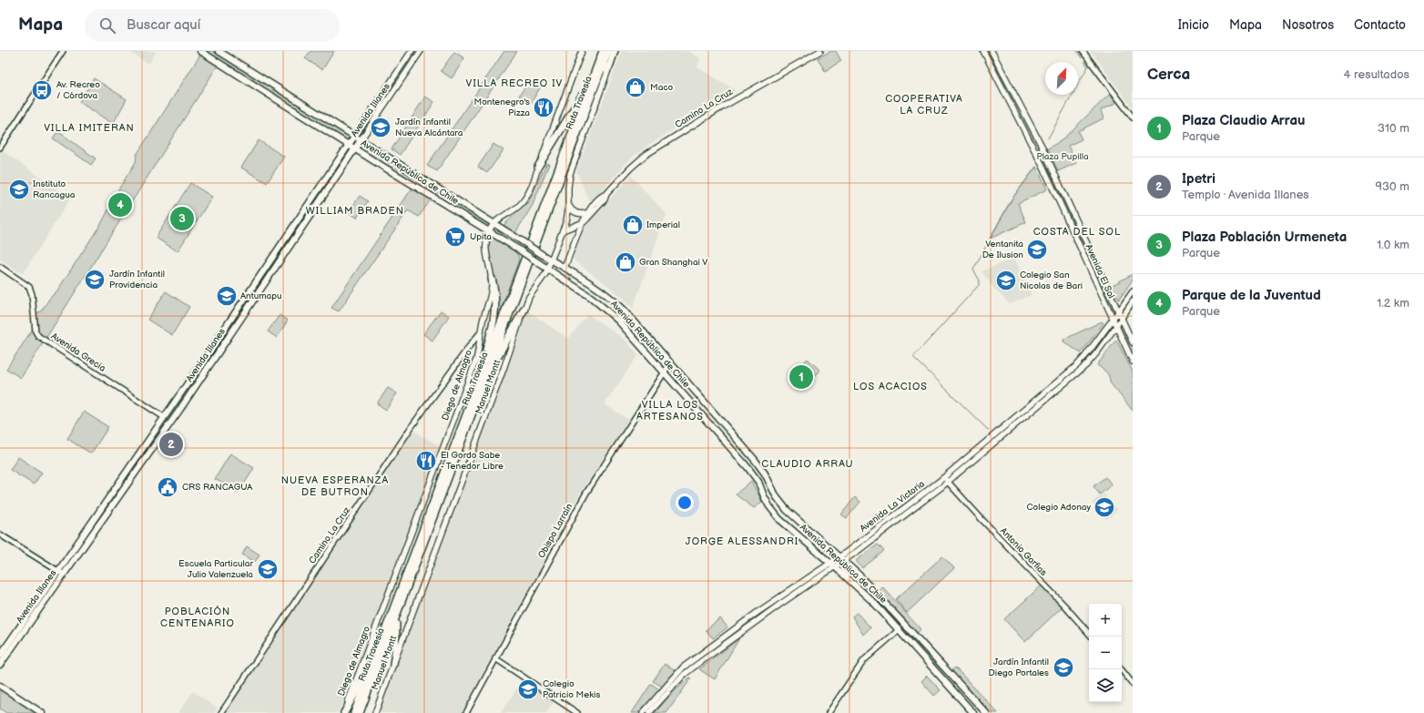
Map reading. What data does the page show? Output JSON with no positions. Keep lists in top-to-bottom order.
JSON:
{
  "streets": {
    "highway": ["Ruta Travesía"],
    "main road": [
      "Camino La Cruz",
      "Avenida Illanes",
      "Avenida República de Chile",
      "Avenida El Sol",
      "Diego de Almagro",
      "Manuel Montt",
      "Avenida La Victoria"
    ],
    "street": ["Avenida Grecia", "Obispo Larraín", "Antonio Garfias"]
  },
  "crossings": [
    ["Camino La Cruz", "Avenida República de Chile"],
    ["Camino La Cruz", "Diego de Almagro"],
    ["Avenida Illanes", "Avenida República de Chile"],
    ["Avenida Illanes", "Avenida Grecia"],
    ["Avenida República de Chile", "Diego de Almagro"],
    ["Avenida República de Chile", "Manuel Montt"],
    ["Avenida República de Chile", "Avenida La Victoria"],
    ["Avenida República de Chile", "Obispo Larraín"],
    ["Avenida El Sol", "Avenida La Victoria"],
    ["Avenida La Victoria", "Antonio Garfias"]
  ],
  "districts": [
    "VILLA RECREO IV",
    "COOPERATIVA LA CRUZ",
    "VILLA IMITERAN",
    "WILLIAM BRADEN",
    "COSTA DEL SOL",
    "LOS ACACIOS",
    "VILLA LOS ARTESANOS",
    "CLAUDIO ARRAU",
    "NUEVA ESPERANZA DE BUTRON",
    "JORGE ALESSANDRI",
    "POBLACIÓN CENTENARIO"
  ],
  "parks": ["Plaza Pupilla"],
  "places": {
    "shop": ["Maco", "Imperial", "Gran Shanghai V"],
    "bus stop": ["Av. Recreo / Córdova"],
    "restaurant": ["Montenegro's Pizza", "El Gordo Sabe - Tenedor Libre"],
    "school or university": [
      "Jardín Infantil Nueva Alcántara",
      "Instituto Rancagua",
      "Ventanita De Ilusion",
      "Jardín Infantil Providencia",
      "Colegio San Nicolas de Bari",
      "Antumapu",
      "Colegio Adonay",
      "Escuela Particular Julio Valenzuela",
      "Jardín Infantil Diego Portales",
      "Colegio Patricio Mekis"
    ],
    "supermarket": ["Upita"],
    "public building": ["CRS RANCAGUA"]
  },
  "north": "top right",
  "page": {
    "header": "Mapa",
    "search": "Buscar aquí",
    "nav": [
      "Inicio",
      "Mapa",
      "Nosotros",
      "Contacto"
    ],
    "heading": ["Cerca", "4 resultados"],
    "list": [
      {
        "mark": "1",
        "name": "Plaza Claudio Arrau",
        "note": "Parque",
        "value": "310 m"
      },
      {
        "mark": "2",
        "name": "Ipetri",
        "note": "Templo · Avenida Illanes",
        "value": "930 m"
      },
      {
        "mark": "3",
        "name": "Plaza Población Urmeneta",
        "note": "Parque",
        "value": "1.0 km"
      },
      {
        "mark": "4",
        "name": "Parque de la Juventud",
        "note": "Parque",
        "value": "1.2 km"
      }
    ],
    "pins": [
      "4",
      "3",
      "1",
      "2"
    ],
    "map_buttons": ["+", "−"]
  }
}
